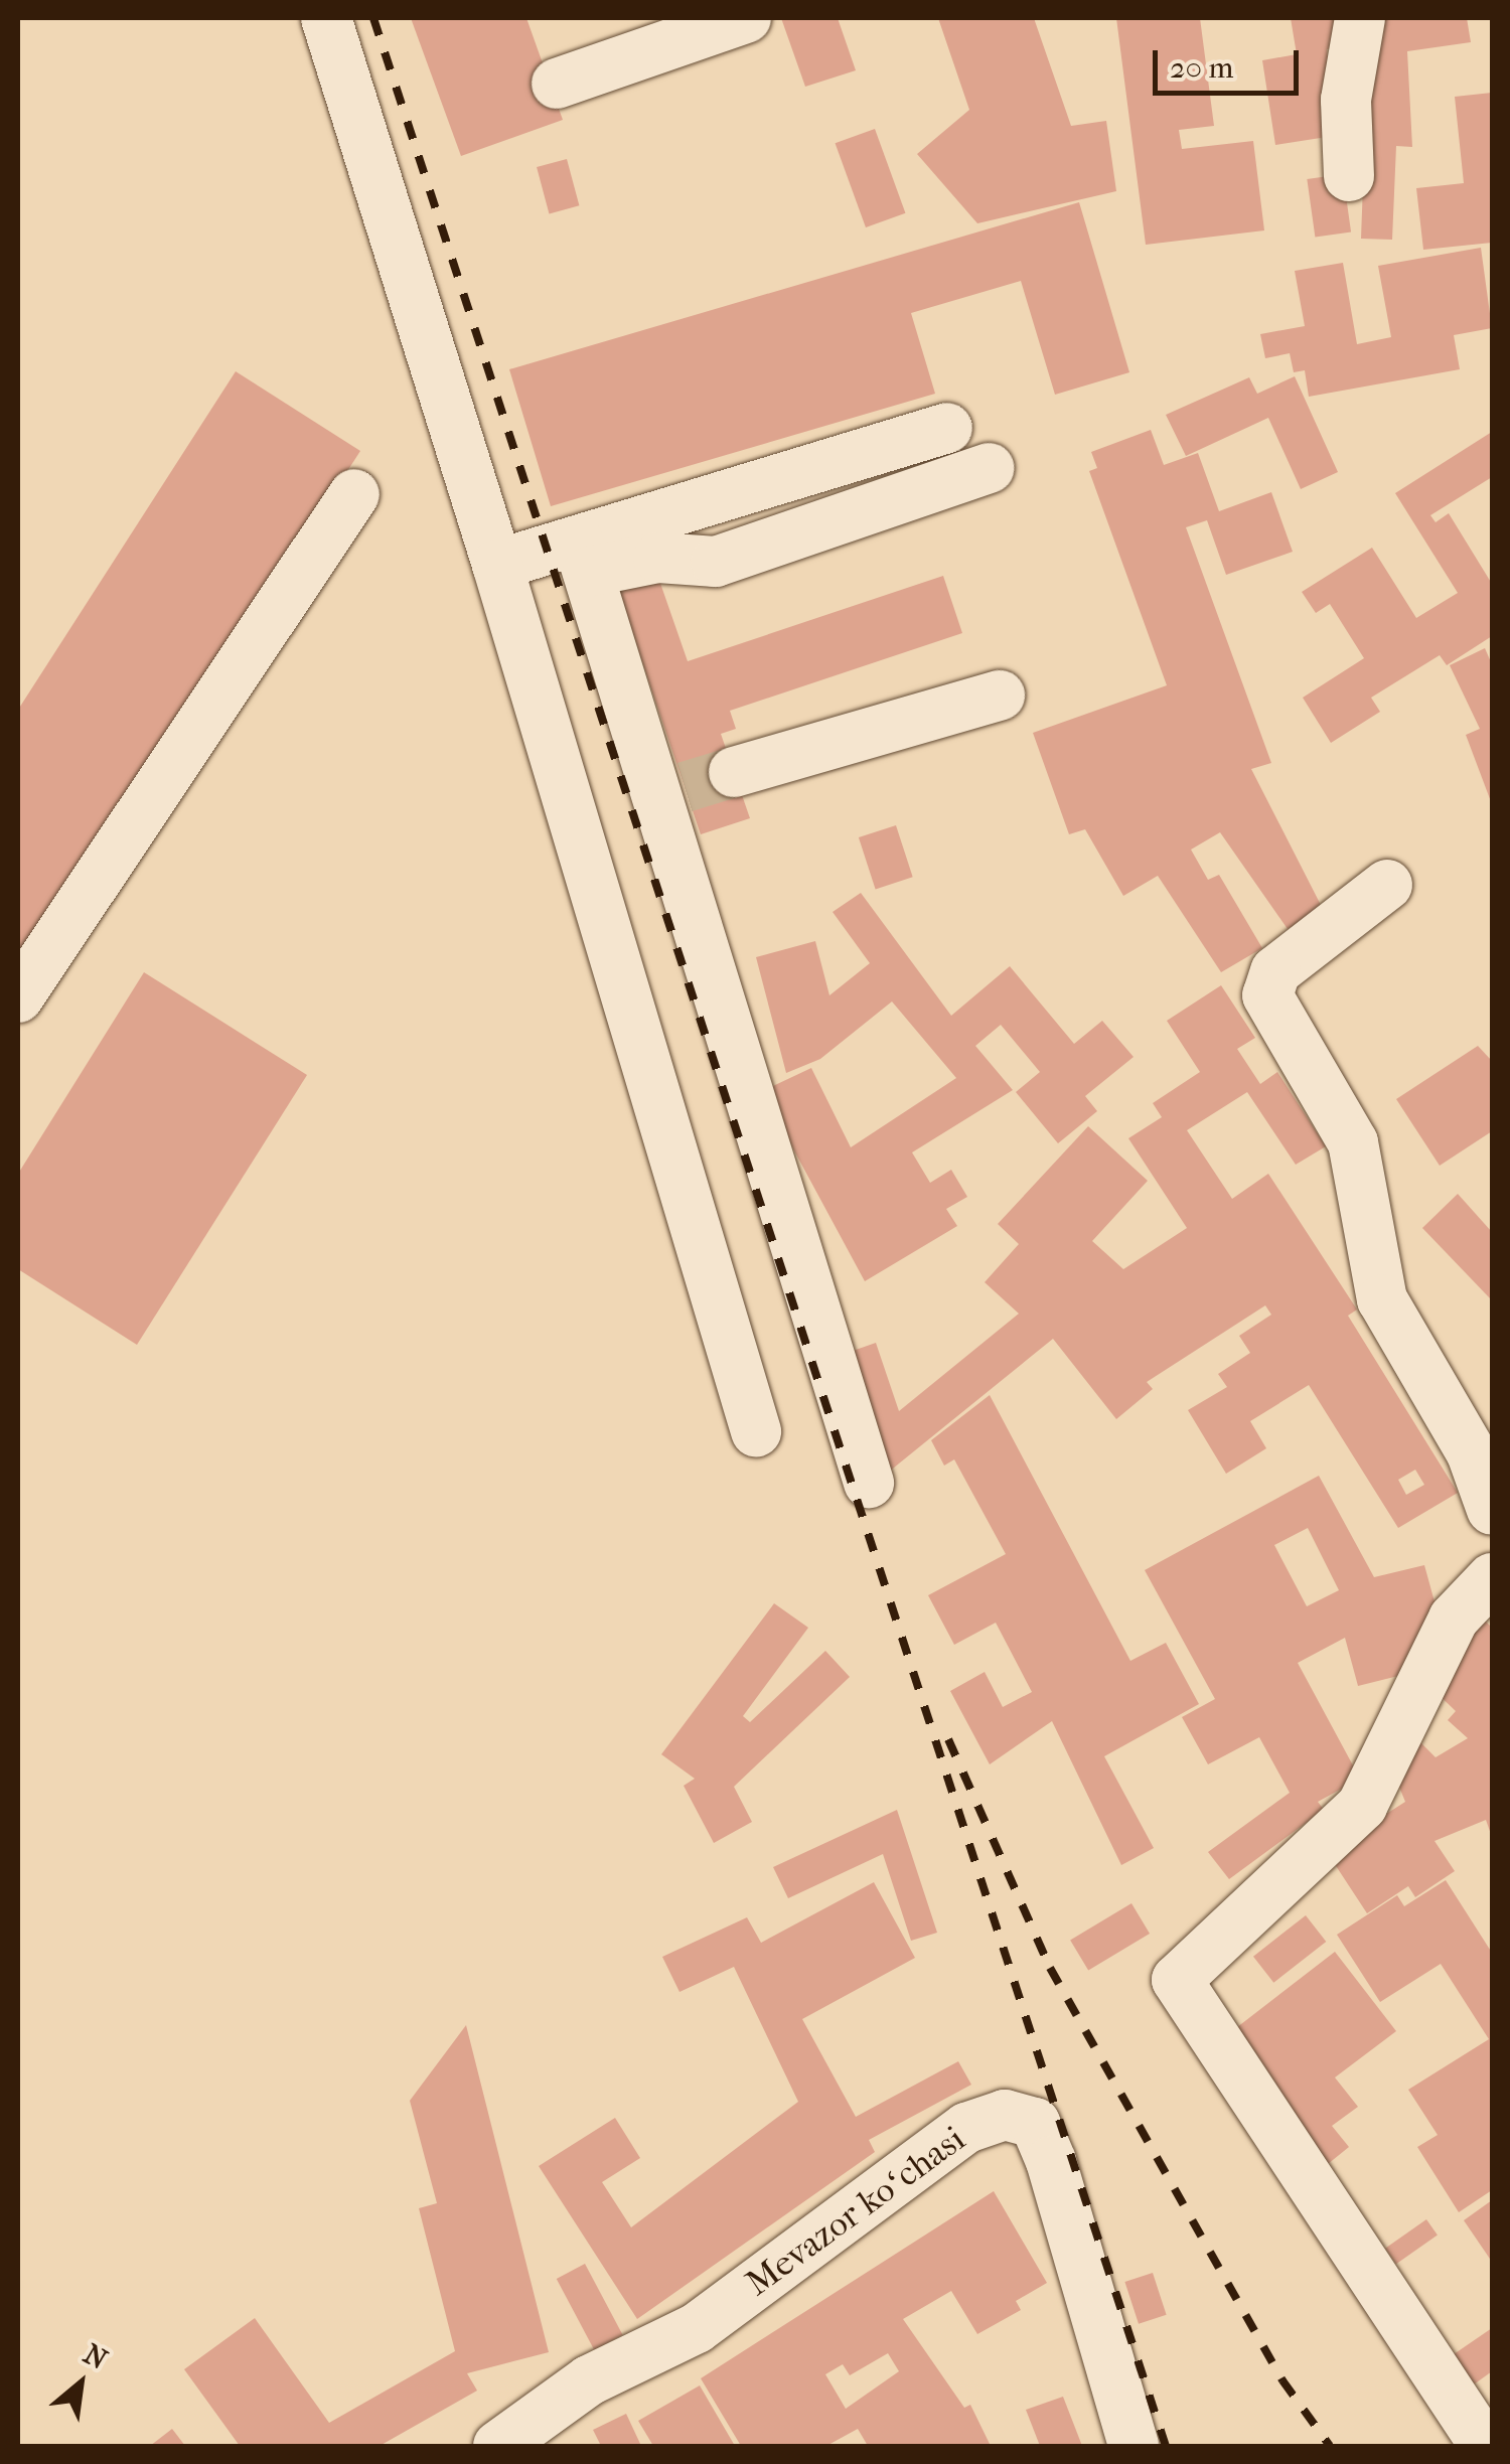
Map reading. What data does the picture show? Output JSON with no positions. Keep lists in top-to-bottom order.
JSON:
{
  "streets": {
    "street": ["Mevazor koʻchasi"]
  },
  "scale_bar": "20 m",
  "north": "top right"
}
